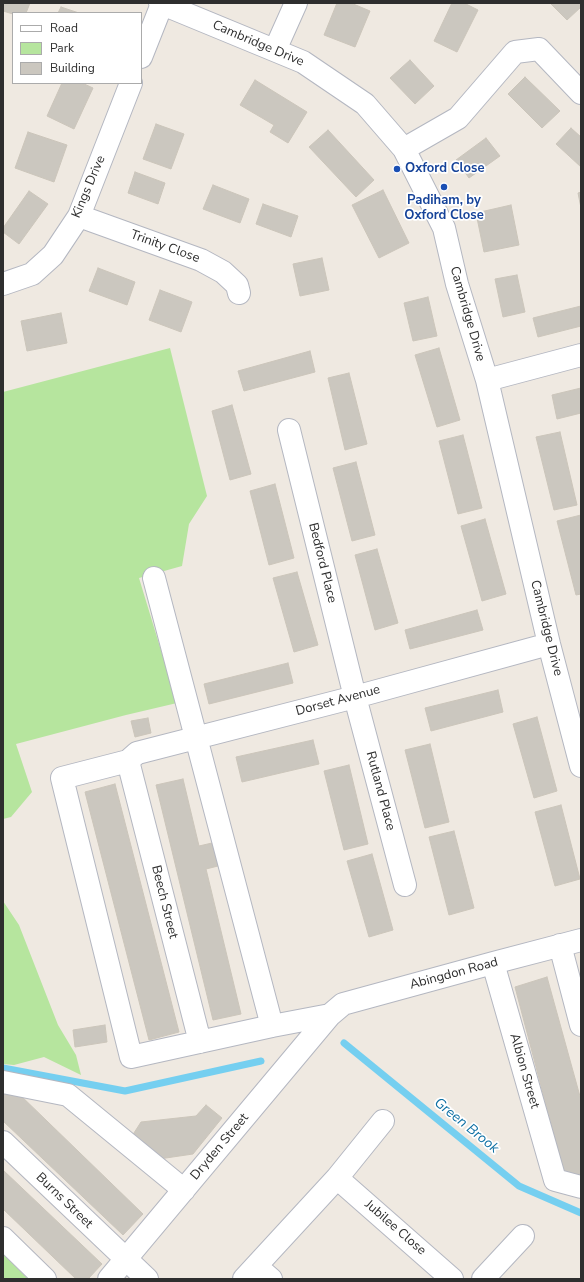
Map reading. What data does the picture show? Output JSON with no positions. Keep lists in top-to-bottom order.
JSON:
{
  "streets": {
    "street": [
      "Cambridge Drive",
      "Kings Drive",
      "Trinity Close",
      "Bedford Place",
      "Dorset Avenue",
      "Rutland Place",
      "Beech Street",
      "Abingdon Road",
      "Albion Street",
      "Dryden Street",
      "Burns Street",
      "Jubilee Close"
    ]
  },
  "crossings": [
    ["Cambridge Drive", "Dorset Avenue"],
    ["Kings Drive", "Trinity Close"],
    ["Bedford Place", "Dorset Avenue"],
    ["Bedford Place", "Rutland Place"],
    ["Dorset Avenue", "Rutland Place"],
    ["Dorset Avenue", "Beech Street"],
    ["Abingdon Road", "Albion Street"],
    ["Abingdon Road", "Dryden Street"],
    ["Dryden Street", "Burns Street"]
  ],
  "water": ["Green Brook"],
  "places": ["Oxford Close", "Padiham, by Oxford Close"],
  "legend": ["Road", "Park", "Building"]
}
